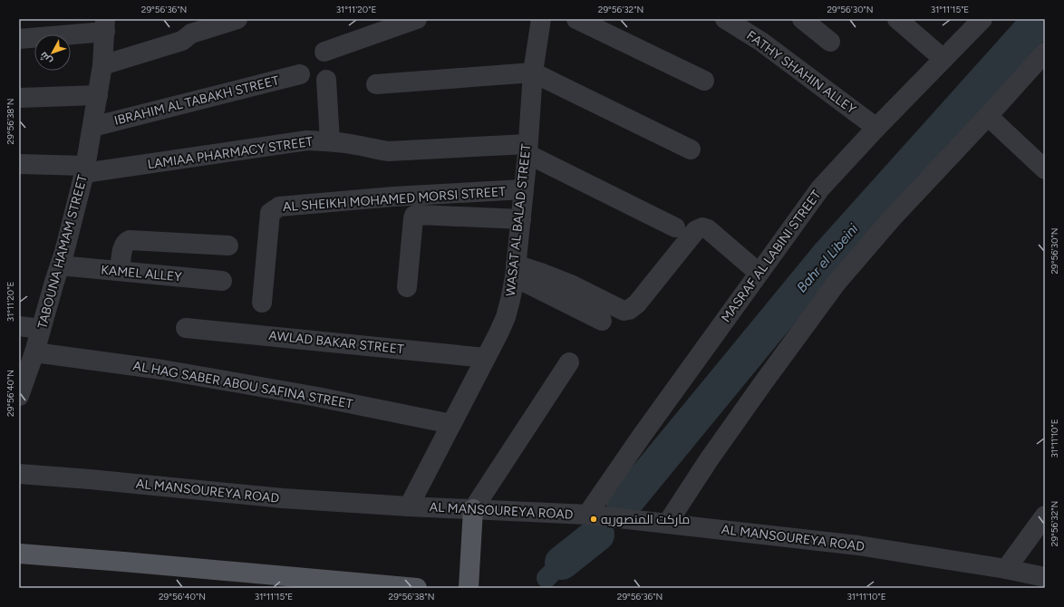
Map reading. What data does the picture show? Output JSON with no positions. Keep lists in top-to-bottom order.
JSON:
{
  "streets": {
    "street": [
      "FATHY SHAHIN ALLEY",
      "IBRAHIM AL TABAKH STREET",
      "LAMIAA PHARMACY STREET",
      "AL SHEIKH MOHAMED MORSI STREET",
      "WASAT AL BALAD STREET",
      "TABOUNA HAMAM STREET",
      "MASRAF AL LABINI STREET",
      "KAMEL ALLEY",
      "AWLAD BAKAR STREET",
      "AL HAG SABER ABOU SAFINA STREET",
      "AL MANSOUREYA ROAD"
    ]
  },
  "crossings": [
    ["FATHY SHAHIN ALLEY", "MASRAF AL LABINI STREET"],
    ["IBRAHIM AL TABAKH STREET", "TABOUNA HAMAM STREET"],
    ["LAMIAA PHARMACY STREET", "WASAT AL BALAD STREET"],
    ["LAMIAA PHARMACY STREET", "TABOUNA HAMAM STREET"],
    ["AL SHEIKH MOHAMED MORSI STREET", "WASAT AL BALAD STREET"],
    ["WASAT AL BALAD STREET", "AWLAD BAKAR STREET"],
    ["WASAT AL BALAD STREET", "AL HAG SABER ABOU SAFINA STREET"],
    ["WASAT AL BALAD STREET", "AL MANSOUREYA ROAD"],
    ["TABOUNA HAMAM STREET", "KAMEL ALLEY"],
    ["TABOUNA HAMAM STREET", "AL HAG SABER ABOU SAFINA STREET"],
    ["MASRAF AL LABINI STREET", "AL MANSOUREYA ROAD"]
  ],
  "water": ["Bahr el Libeini"],
  "places": ["ماركت المنصوريه"],
  "north": "bottom left",
  "coordinates": [
    "29°56'36\"N",
    "31°11'20\"E",
    "29°56'32\"N",
    "29°56'30\"N",
    "31°11'15\"E",
    "29°56'38\"N",
    "29°56'40\"N",
    "31°11'10\"E"
  ]
}
